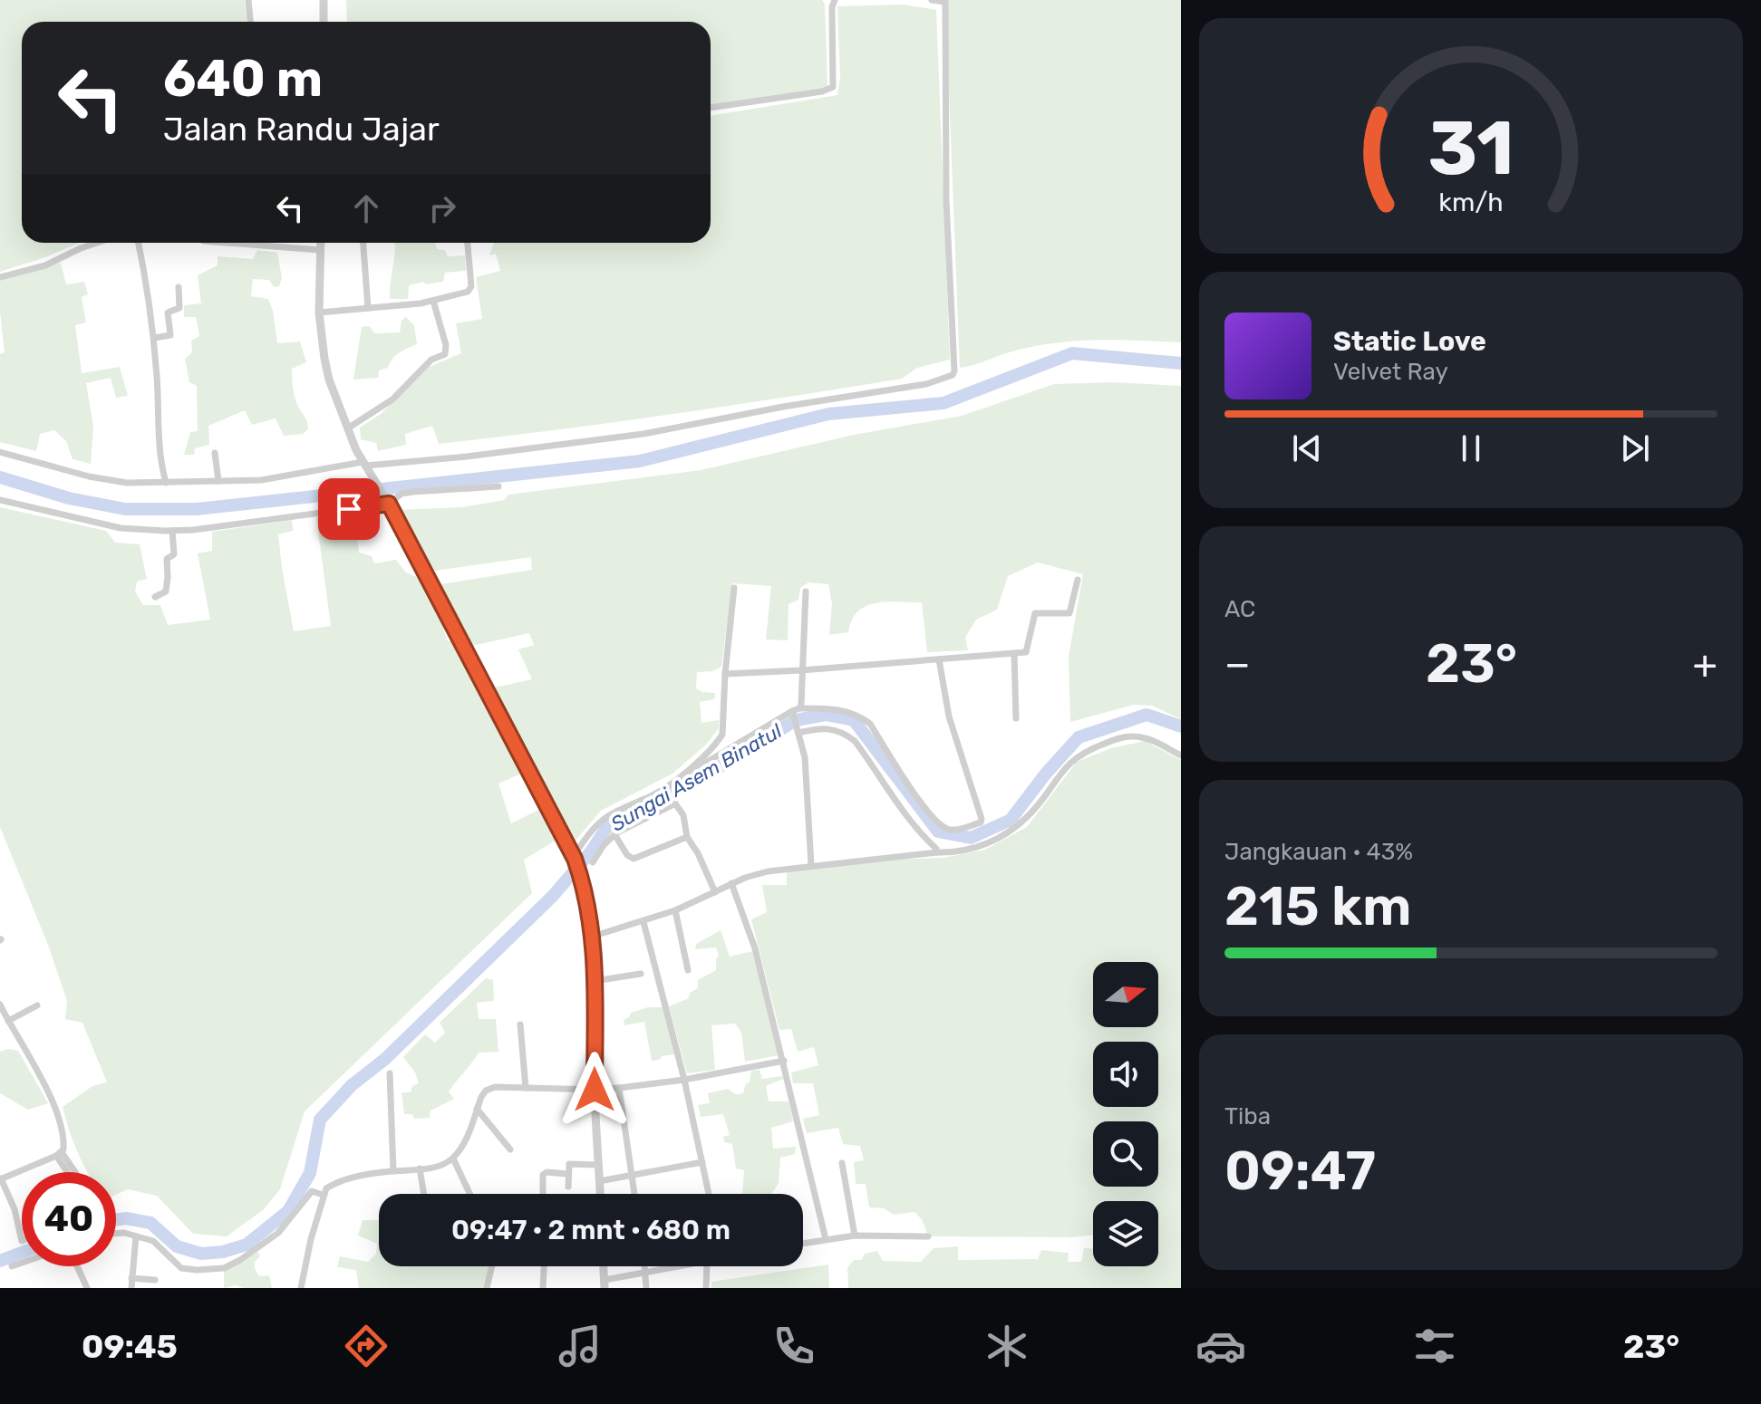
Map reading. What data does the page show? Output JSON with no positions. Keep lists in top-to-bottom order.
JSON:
{
  "water": ["Sungai Asem Binatul"],
  "north": "right",
  "page": {
    "turn": ["640 m", "Jalan Randu Jajar"],
    "song": ["Static Love", "Velvet Ray"],
    "tile": [
      "AC",
      ["Jangkauan · 43%", "215 km"],
      ["Tiba", "09:47"]
    ],
    "heat": ["−", "23°", "+"],
    "limit": "40",
    "trip": "09:47 · 2 mnt · 680 m",
    "tabs": ["09:45", "23°"],
    "gauge": ["31", "km/h"]
  }
}
